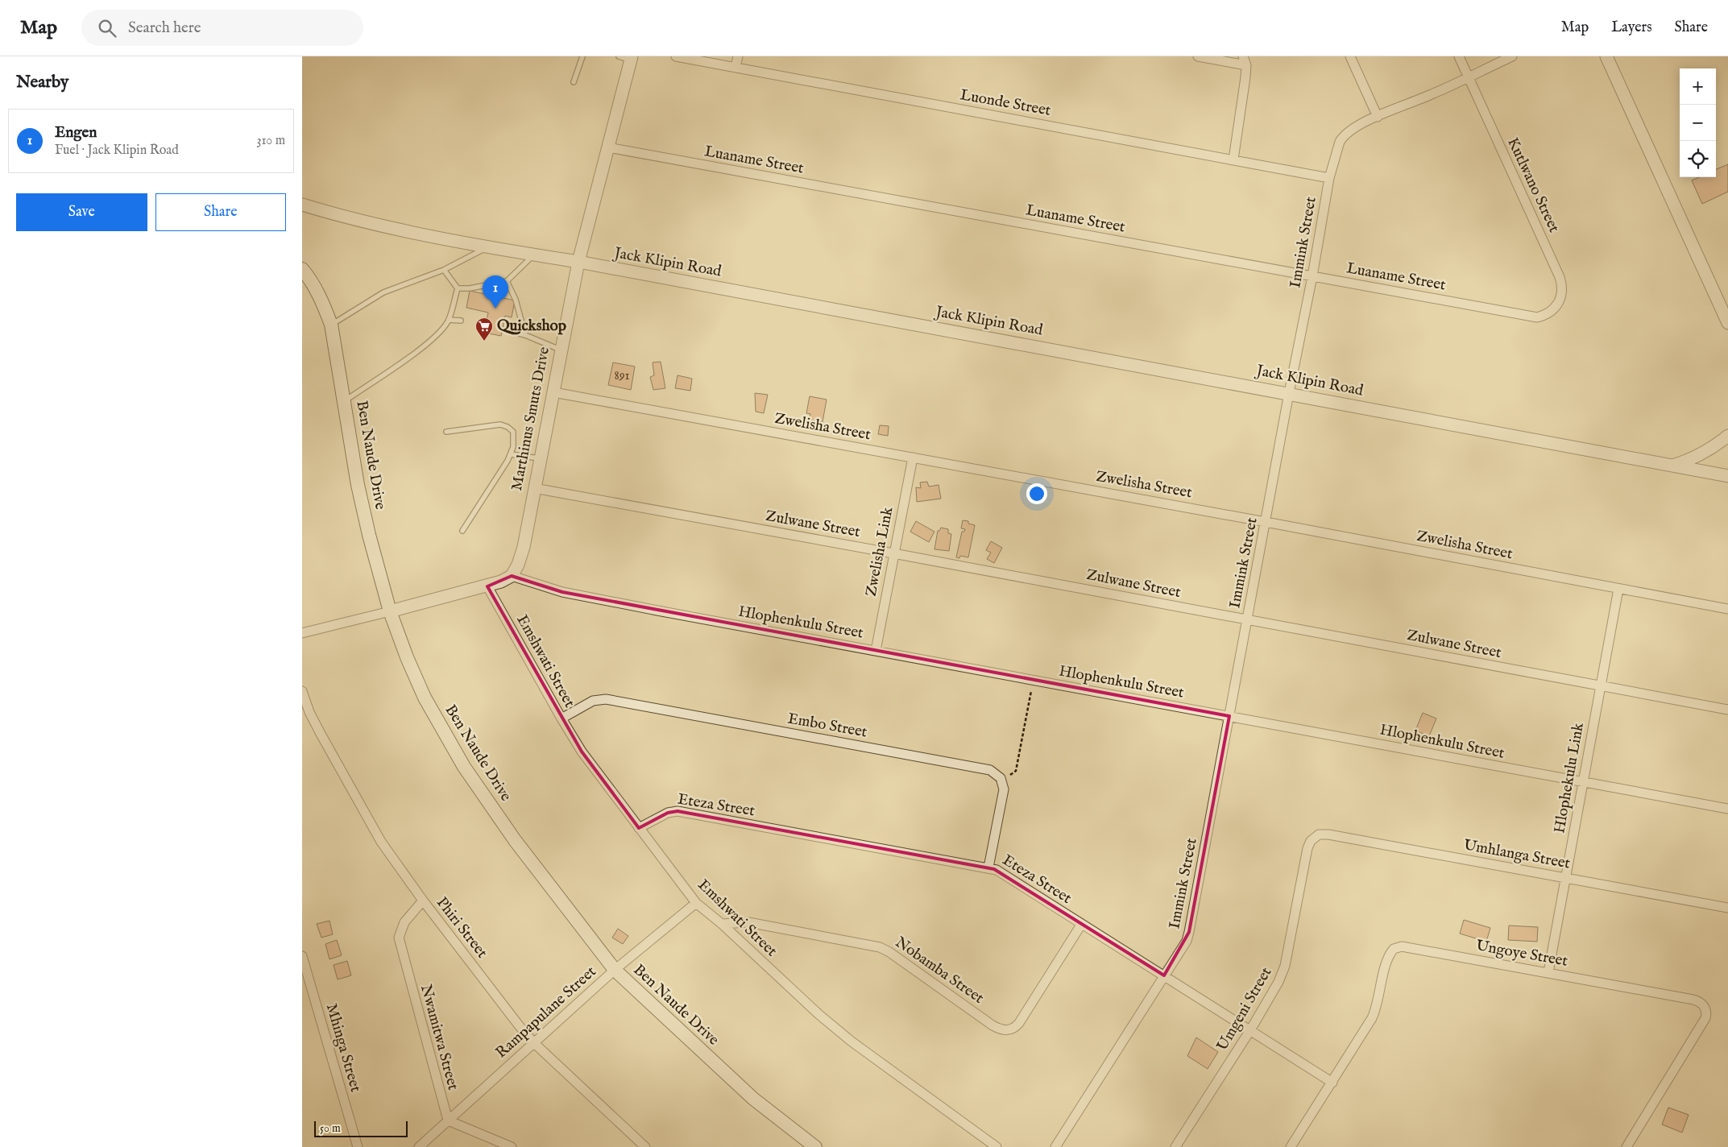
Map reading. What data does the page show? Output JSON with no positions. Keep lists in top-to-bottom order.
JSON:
{
  "streets": {
    "main road": ["Ben Naude Drive"],
    "street": [
      "Luonde Street",
      "Luaname Street",
      "Kutlwano Street",
      "Immink Street",
      "Jack Klipin Road",
      "Marthinus Smuts Drive",
      "Zwelisha Street",
      "Zulwane Street",
      "Zwelisha Link",
      "Hlophenkulu Street",
      "Emshwati Street",
      "Embo Street",
      "Hlophekulu Link",
      "Eteza Street",
      "Umhlanga Street",
      "Phiri Street",
      "Ungoye Street",
      "Nobamba Street",
      "Umgeni Street",
      "Rampapulane Street",
      "Nwamitwa Street",
      "Mhinga Street"
    ]
  },
  "crossings": [
    ["Luonde Street", "Immink Street"],
    ["Luaname Street", "Kutlwano Street"],
    ["Luaname Street", "Immink Street"],
    ["Luaname Street", "Marthinus Smuts Drive"],
    ["Kutlwano Street", "Immink Street"],
    ["Immink Street", "Jack Klipin Road"],
    ["Immink Street", "Zwelisha Street"],
    ["Immink Street", "Zulwane Street"],
    ["Immink Street", "Hlophenkulu Street"],
    ["Immink Street", "Eteza Street"],
    ["Jack Klipin Road", "Marthinus Smuts Drive"],
    ["Marthinus Smuts Drive", "Zwelisha Street"],
    ["Marthinus Smuts Drive", "Zulwane Street"],
    ["Marthinus Smuts Drive", "Hlophenkulu Street"],
    ["Zwelisha Street", "Zwelisha Link"],
    ["Zwelisha Street", "Hlophekulu Link"],
    ["Ben Naude Drive", "Rampapulane Street"],
    ["Zulwane Street", "Zwelisha Link"],
    ["Zulwane Street", "Hlophekulu Link"],
    ["Zwelisha Link", "Hlophenkulu Street"],
    ["Hlophenkulu Street", "Hlophekulu Link"],
    ["Emshwati Street", "Embo Street"],
    ["Emshwati Street", "Eteza Street"],
    ["Emshwati Street", "Nobamba Street"],
    ["Emshwati Street", "Rampapulane Street"],
    ["Hlophekulu Link", "Umhlanga Street"],
    ["Hlophekulu Link", "Ungoye Street"],
    ["Eteza Street", "Ungoye Street"],
    ["Eteza Street", "Nobamba Street"],
    ["Eteza Street", "Umgeni Street"],
    ["Umhlanga Street", "Umgeni Street"],
    ["Phiri Street", "Rampapulane Street"],
    ["Phiri Street", "Nwamitwa Street"],
    ["Rampapulane Street", "Nwamitwa Street"]
  ],
  "places": {
    "supermarket": ["Quickshop"]
  },
  "house_numbers": ["891"],
  "scale_bar": "50 m",
  "page": {
    "header": "Map",
    "search": "Search here",
    "nav": ["Map", "Layers", "Share"],
    "heading": "Nearby",
    "map_buttons": ["+", "−"],
    "list": [
      {
        "mark": "1",
        "name": "Engen",
        "note": "Fuel · Jack Klipin Road",
        "value": "310 m"
      }
    ],
    "buttons": ["Save", "Share"],
    "pins": "1",
    "scale": "50 m"
  }
}
